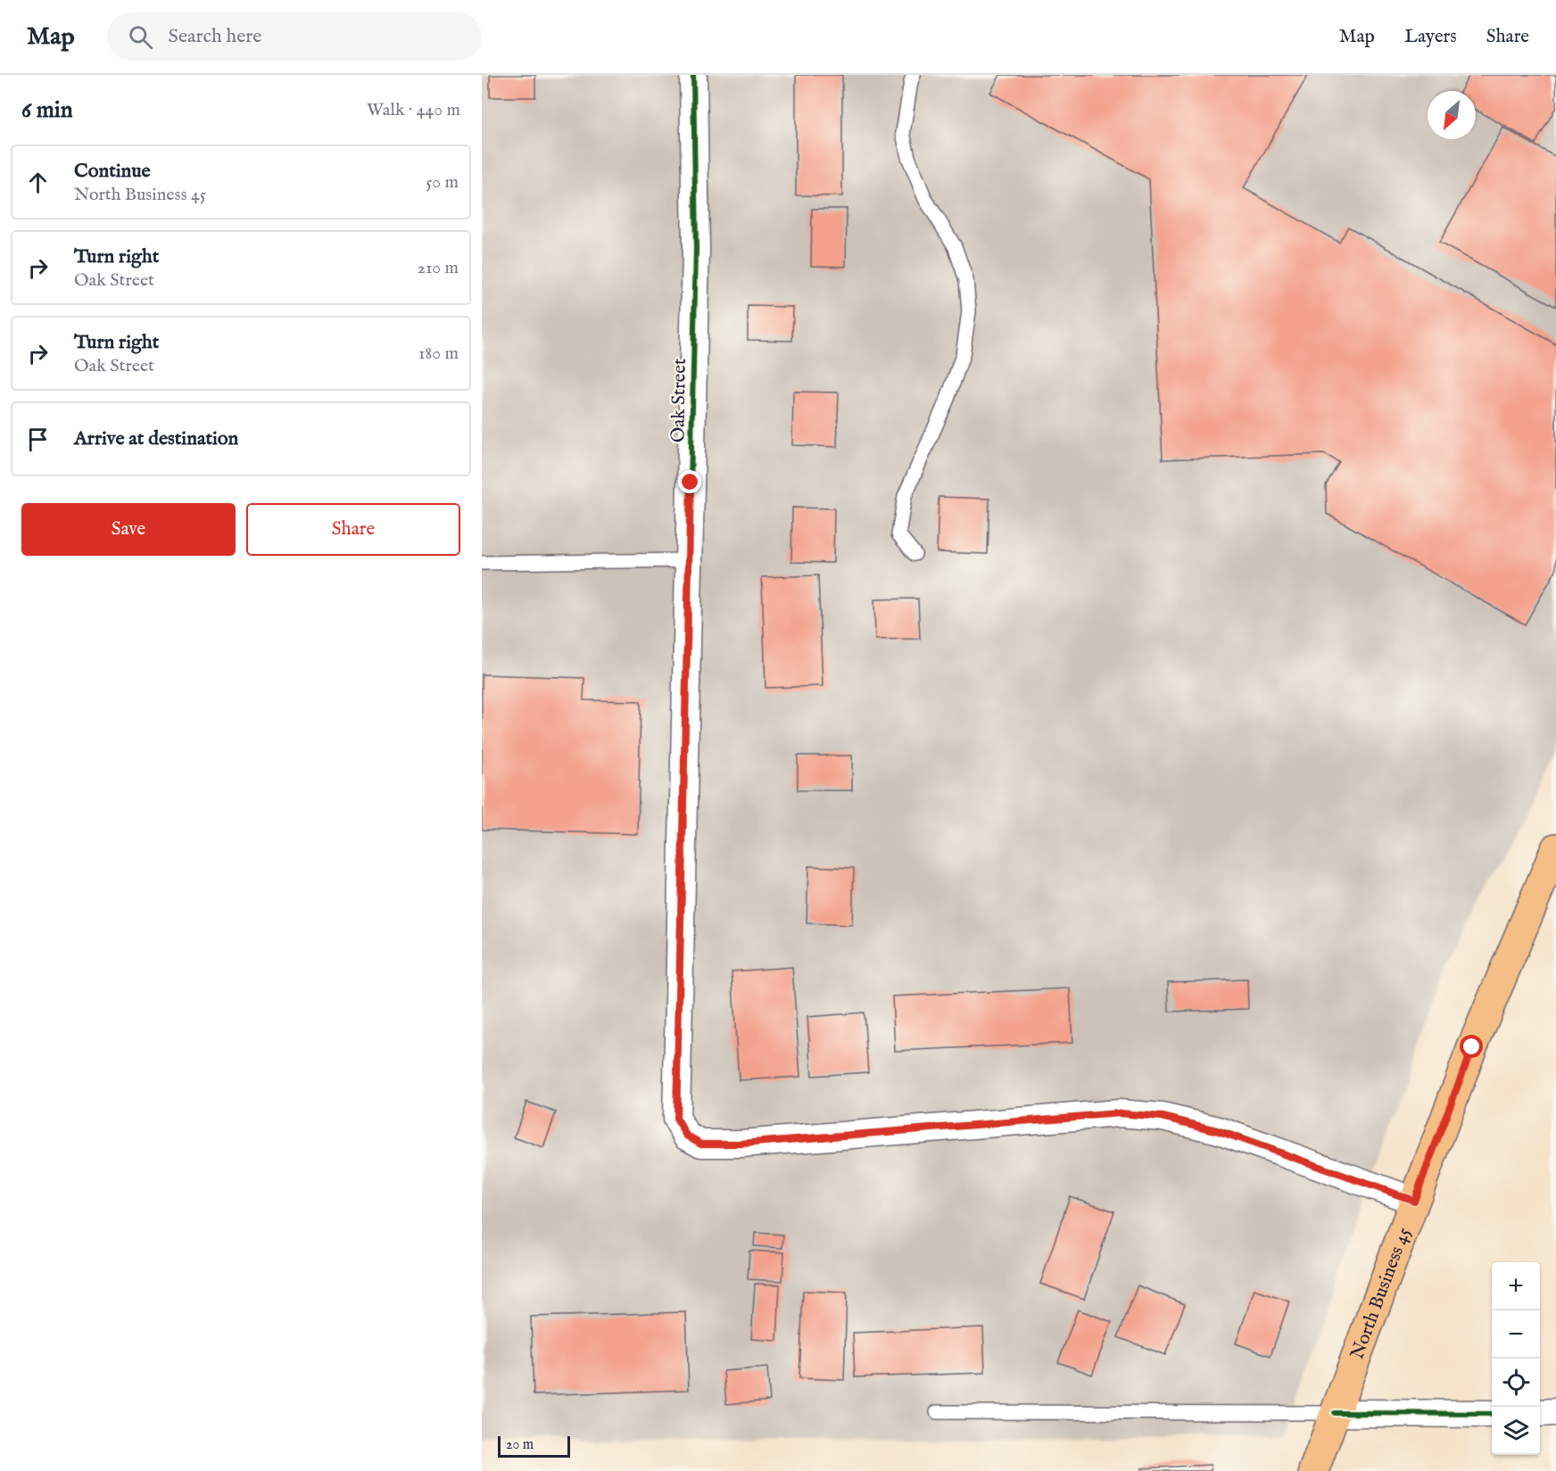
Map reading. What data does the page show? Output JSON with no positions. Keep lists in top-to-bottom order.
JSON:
{
  "streets": {
    "main road": ["North Business 45"],
    "street": ["Oak Street"]
  },
  "crossings": [
    ["Oak Street", "North Business 45"]
  ],
  "scale_bar": "20 m",
  "north": "bottom left",
  "page": {
    "header": "Map",
    "search": "Search here",
    "nav": ["Map", "Layers", "Share"],
    "heading": ["6 min", "Walk · 440 m"],
    "list": [
      ["Continue", "North Business 45", "50 m"],
      ["Turn right", "Oak Street", "210 m"],
      ["Turn right", "Oak Street", "180 m"],
      "Arrive at destination"
    ],
    "buttons": ["Save", "Share"],
    "map_buttons": ["+", "−"],
    "scale": "20 m"
  }
}
